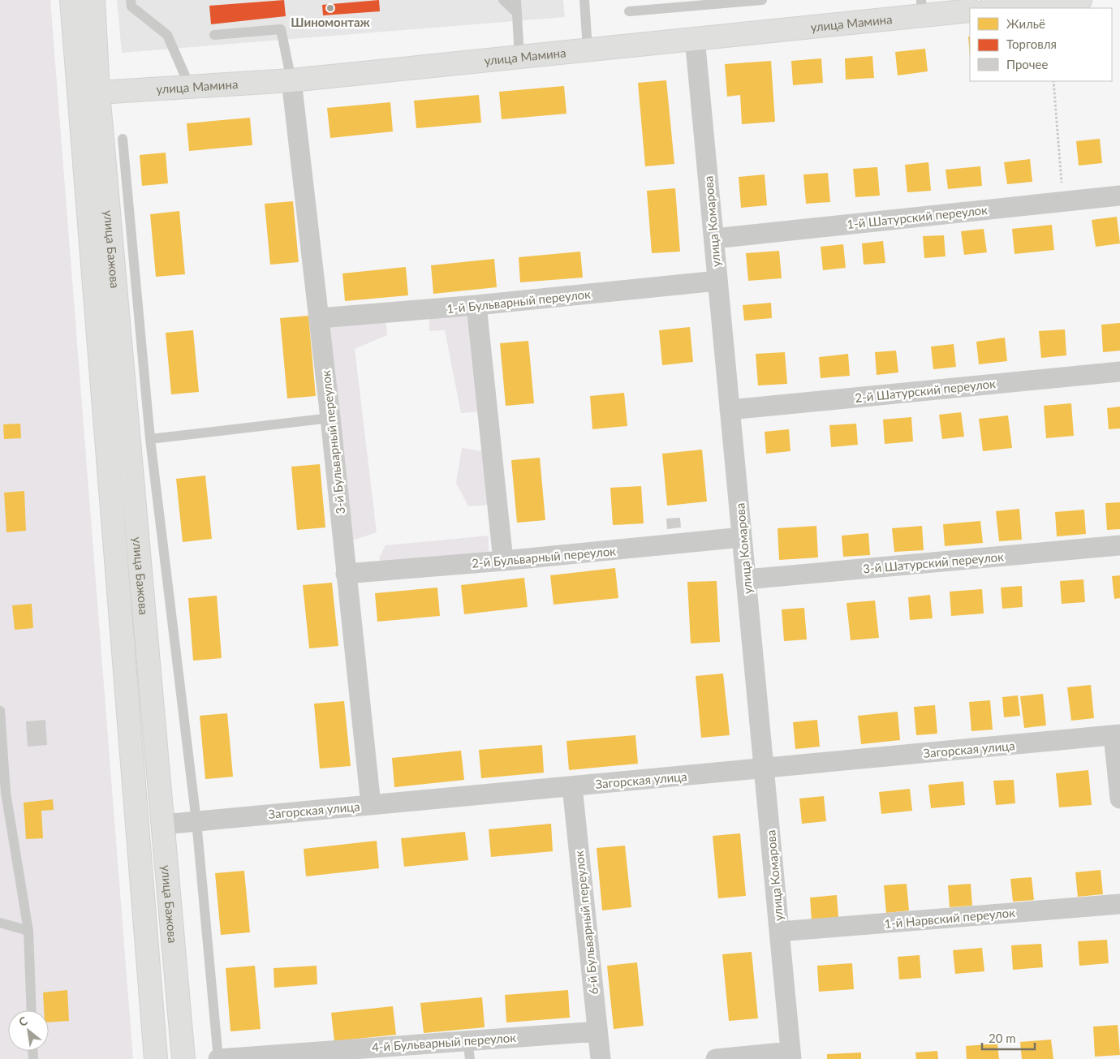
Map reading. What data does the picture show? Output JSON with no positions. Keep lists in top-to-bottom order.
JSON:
{
  "streets": {
    "main road": ["улица Мамина", "улица Бажова"],
    "street": [
      "1-й Шатурский переулок",
      "улица Комарова",
      "1-й Бульварный переулок",
      "2-й Шатурский переулок",
      "3-й Бульварный переулок",
      "2-й Бульварный переулок",
      "3-й Шатурский переулок",
      "Загорская улица",
      "1-й Нарвский переулок",
      "6-й Бульварный переулок",
      "4-й Бульварный переулок"
    ]
  },
  "crossings": [
    ["улица Мамина", "улица Комарова"],
    ["улица Мамина", "улица Бажова"],
    ["улица Мамина", "3-й Бульварный переулок"],
    ["1-й Шатурский переулок", "улица Комарова"],
    ["улица Комарова", "1-й Бульварный переулок"],
    ["улица Комарова", "2-й Шатурский переулок"],
    ["улица Комарова", "2-й Бульварный переулок"],
    ["улица Комарова", "3-й Шатурский переулок"],
    ["улица Комарова", "Загорская улица"],
    ["улица Комарова", "1-й Нарвский переулок"],
    ["улица Бажова", "Загорская улица"],
    ["1-й Бульварный переулок", "3-й Бульварный переулок"],
    ["3-й Бульварный переулок", "2-й Бульварный переулок"],
    ["3-й Бульварный переулок", "Загорская улица"],
    ["Загорская улица", "6-й Бульварный переулок"],
    ["6-й Бульварный переулок", "4-й Бульварный переулок"]
  ],
  "places": ["Шиномонтаж"],
  "legend": ["Жильё", "Торговля", "Прочее"],
  "scale_bar": "20 m",
  "north": "top left"
}
